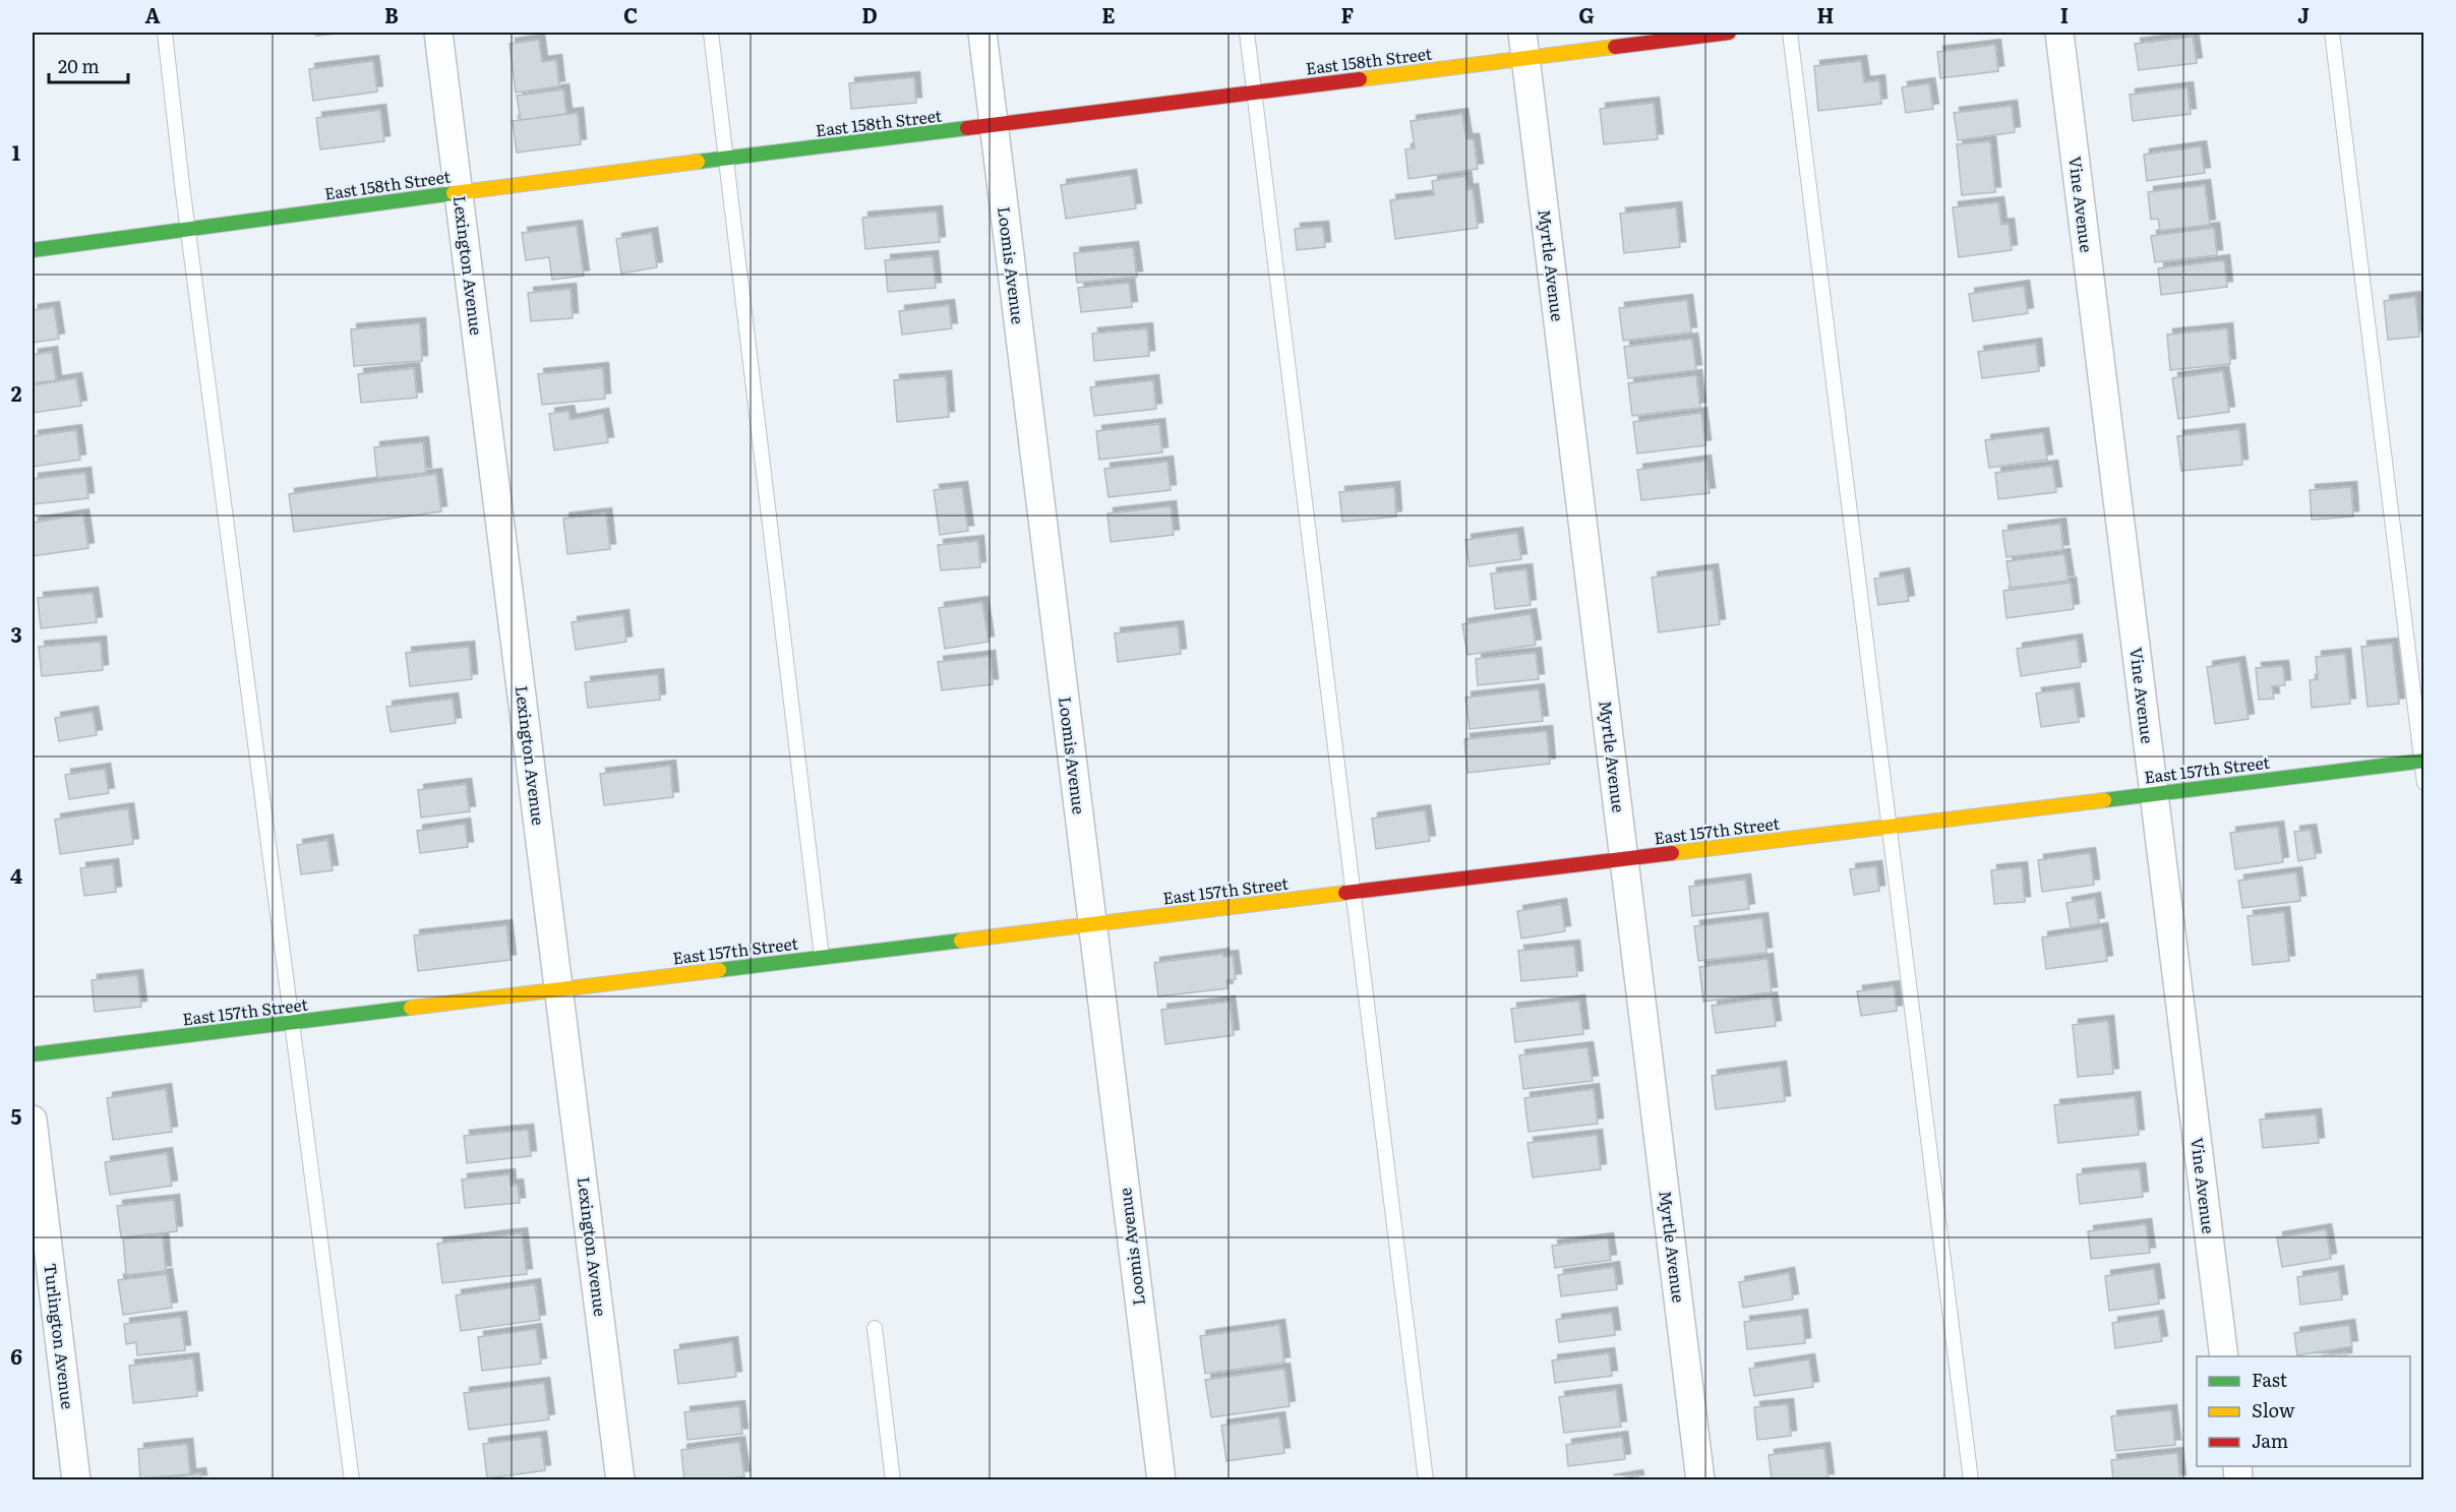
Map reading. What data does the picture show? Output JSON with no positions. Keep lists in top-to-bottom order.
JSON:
{
  "streets": {
    "street": [
      "East 158th Street",
      "Vine Avenue",
      "Lexington Avenue",
      "Loomis Avenue",
      "Myrtle Avenue",
      "East 157th Street",
      "Turlington Avenue"
    ]
  },
  "crossings": [
    ["East 158th Street", "Lexington Avenue"],
    ["East 158th Street", "Loomis Avenue"],
    ["East 158th Street", "Myrtle Avenue"],
    ["Vine Avenue", "East 157th Street"],
    ["Lexington Avenue", "East 157th Street"],
    ["Loomis Avenue", "East 157th Street"],
    ["Myrtle Avenue", "East 157th Street"]
  ],
  "legend": ["Fast", "Slow", "Jam"],
  "scale_bar": "20 m",
  "grid": {
    "columns": [
      "A",
      "B",
      "C",
      "D",
      "E",
      "F",
      "G",
      "H",
      "I",
      "J"
    ],
    "rows": [
      "1",
      "2",
      "3",
      "4",
      "5",
      "6"
    ]
  }
}
